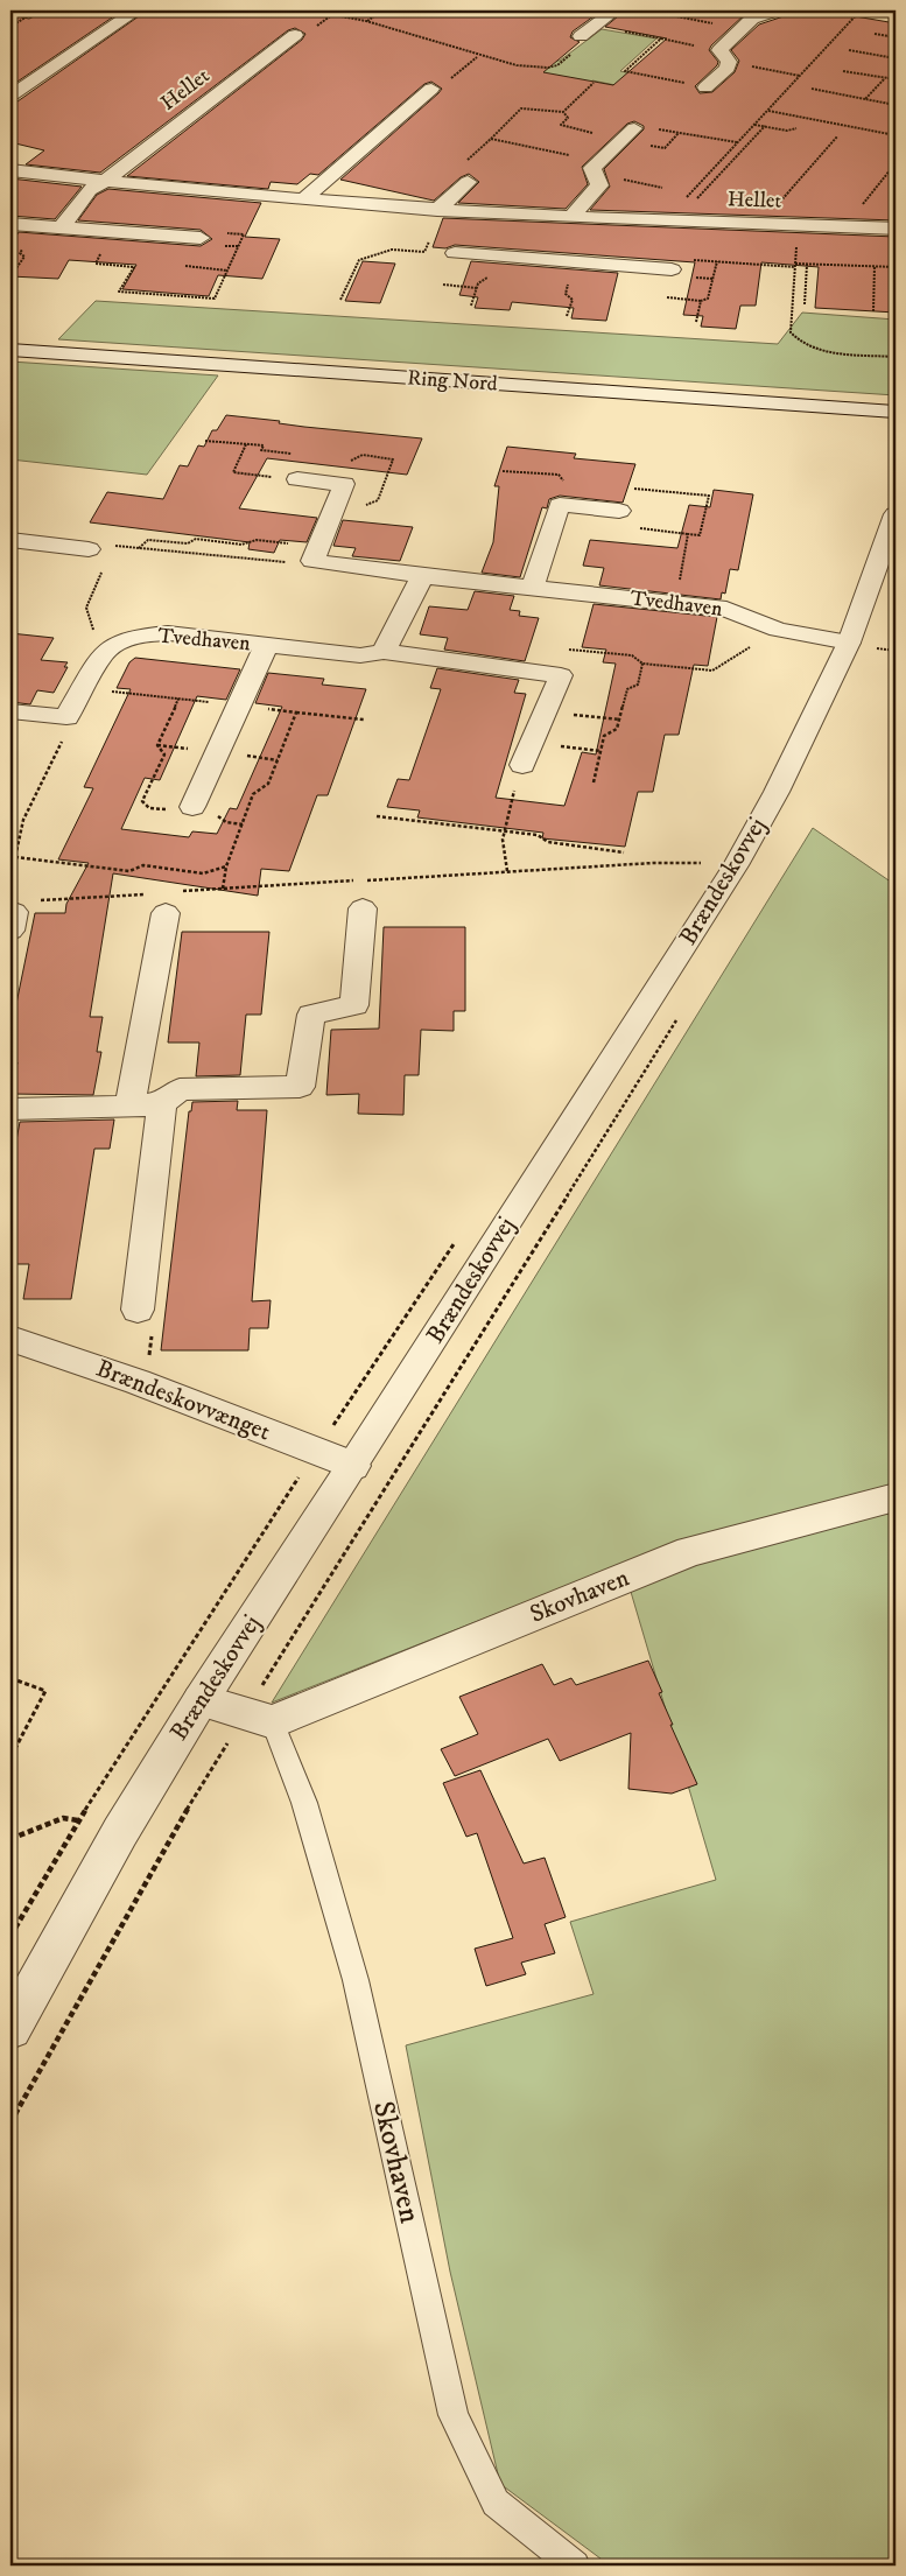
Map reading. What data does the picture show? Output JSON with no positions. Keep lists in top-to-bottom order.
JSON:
{
  "streets": {
    "street": [
      "Hellet",
      "Ring Nord",
      "Tvedhaven",
      "Brændeskovvej",
      "Brændeskovvænget",
      "Skovhaven"
    ]
  },
  "crossings": [
    ["Tvedhaven", "Brændeskovvej"],
    ["Brændeskovvej", "Brændeskovvænget"]
  ]
}
